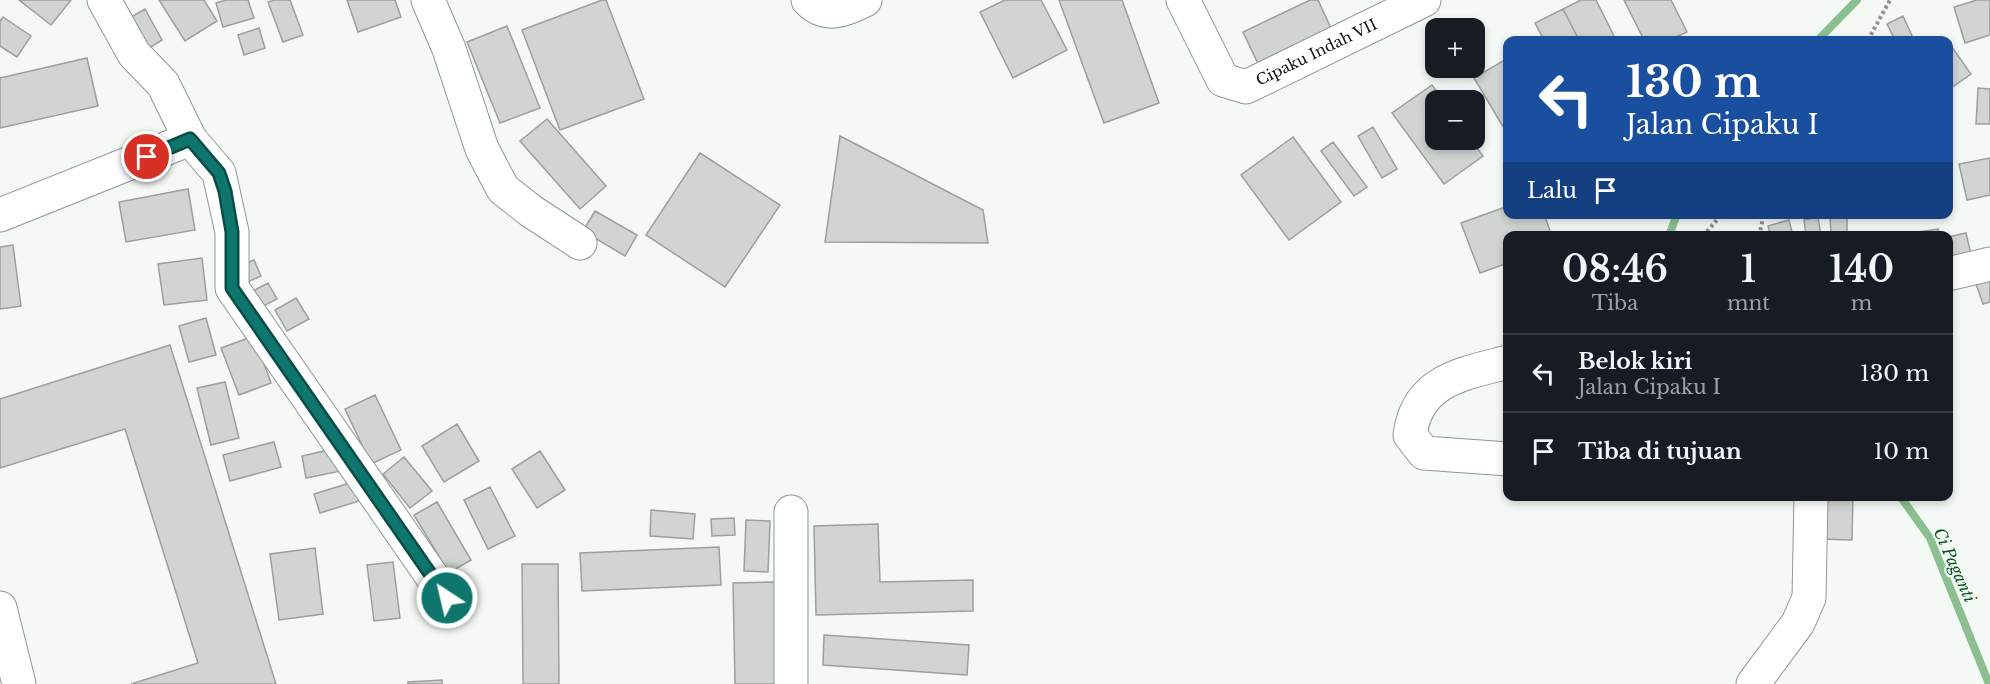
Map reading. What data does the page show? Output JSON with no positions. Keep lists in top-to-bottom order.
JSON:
{
  "streets": {
    "street": ["Cipaku Indah VII"]
  },
  "water": ["Ci Paganti"],
  "page": {
    "map_buttons": ["+", "−"],
    "turn": ["130 m", "Jalan Cipaku I"],
    "then": "Lalu",
    "eta": [
      "08:46",
      "Tiba",
      "1",
      "mnt",
      "140",
      "m"
    ],
    "list": [
      {
        "name": "Belok kiri",
        "note": "Jalan Cipaku I",
        "value": "130 m"
      },
      {
        "name": "Tiba di tujuan",
        "value": "10 m"
      }
    ]
  }
}
